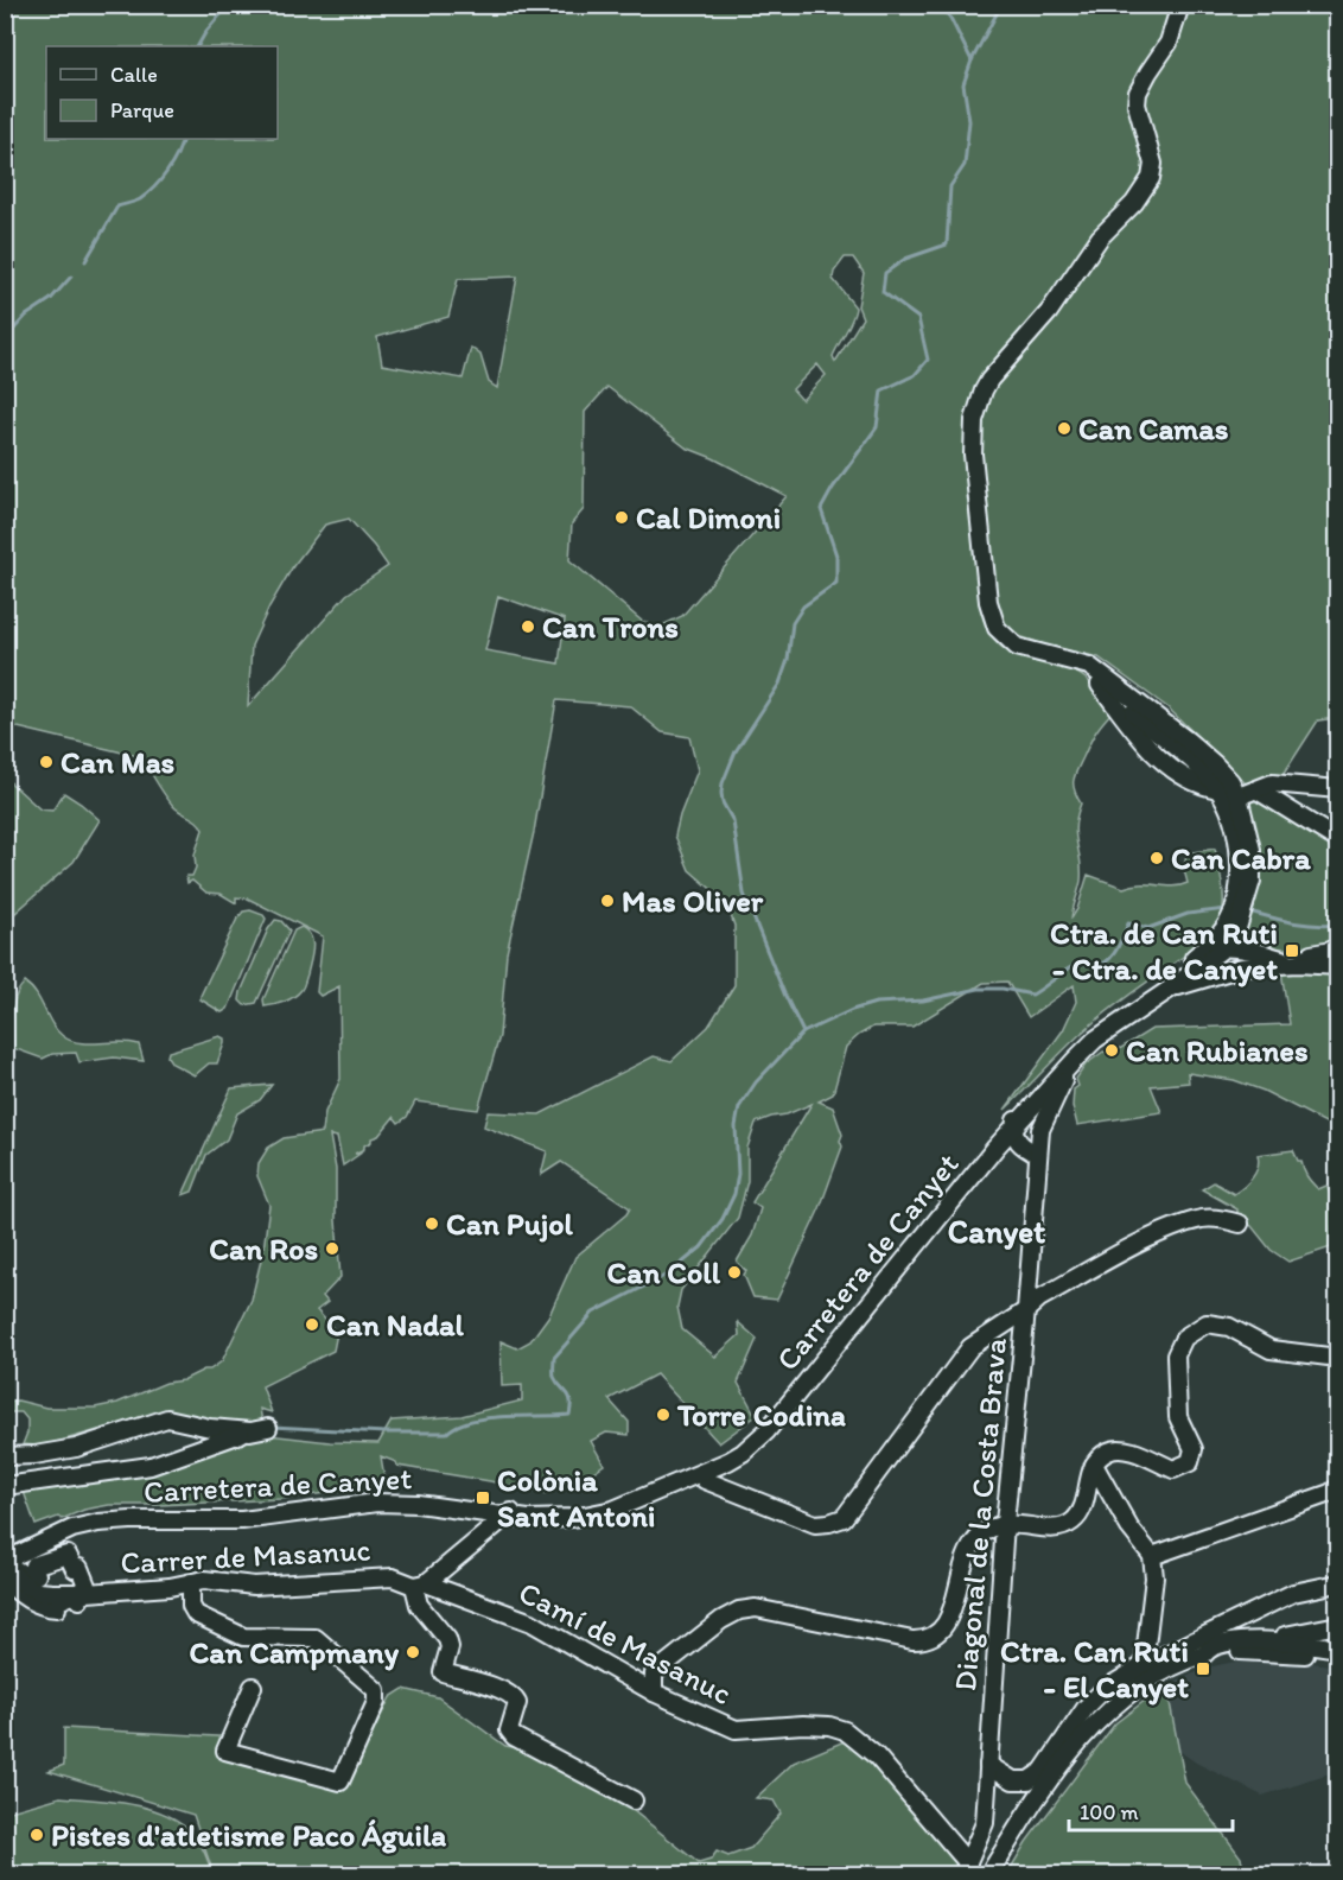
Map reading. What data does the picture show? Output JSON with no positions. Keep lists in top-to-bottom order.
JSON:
{
  "streets": {
    "street": [
      "Carretera de Canyet",
      "Diagonal de la Costa Brava",
      "Carrer de Masanuc",
      "Camí de Masanuc"
    ]
  },
  "crossings": [
    ["Carretera de Canyet", "Diagonal de la Costa Brava"],
    ["Carretera de Canyet", "Carrer de Masanuc"],
    ["Diagonal de la Costa Brava", "Camí de Masanuc"],
    ["Carrer de Masanuc", "Camí de Masanuc"]
  ],
  "districts": ["Canyet"],
  "places": {
    "other": [
      "Can Camas",
      "Cal Dimoni",
      "Can Trons",
      "Can Mas",
      "Can Cabra",
      "Mas Oliver",
      "Can Rubianes",
      "Can Pujol",
      "Can Ros",
      "Can Coll",
      "Can Nadal",
      "Torre Codina",
      "Can Campmany",
      "Pistes d'atletisme Paco Águila"
    ],
    "transit": ["Ctra. de Can Ruti - Ctra. de Canyet", "Colònia Sant Antoni", "Ctra. Can Ruti - El Canyet"]
  },
  "legend": ["Calle", "Parque"],
  "scale_bar": "100 m"
}
